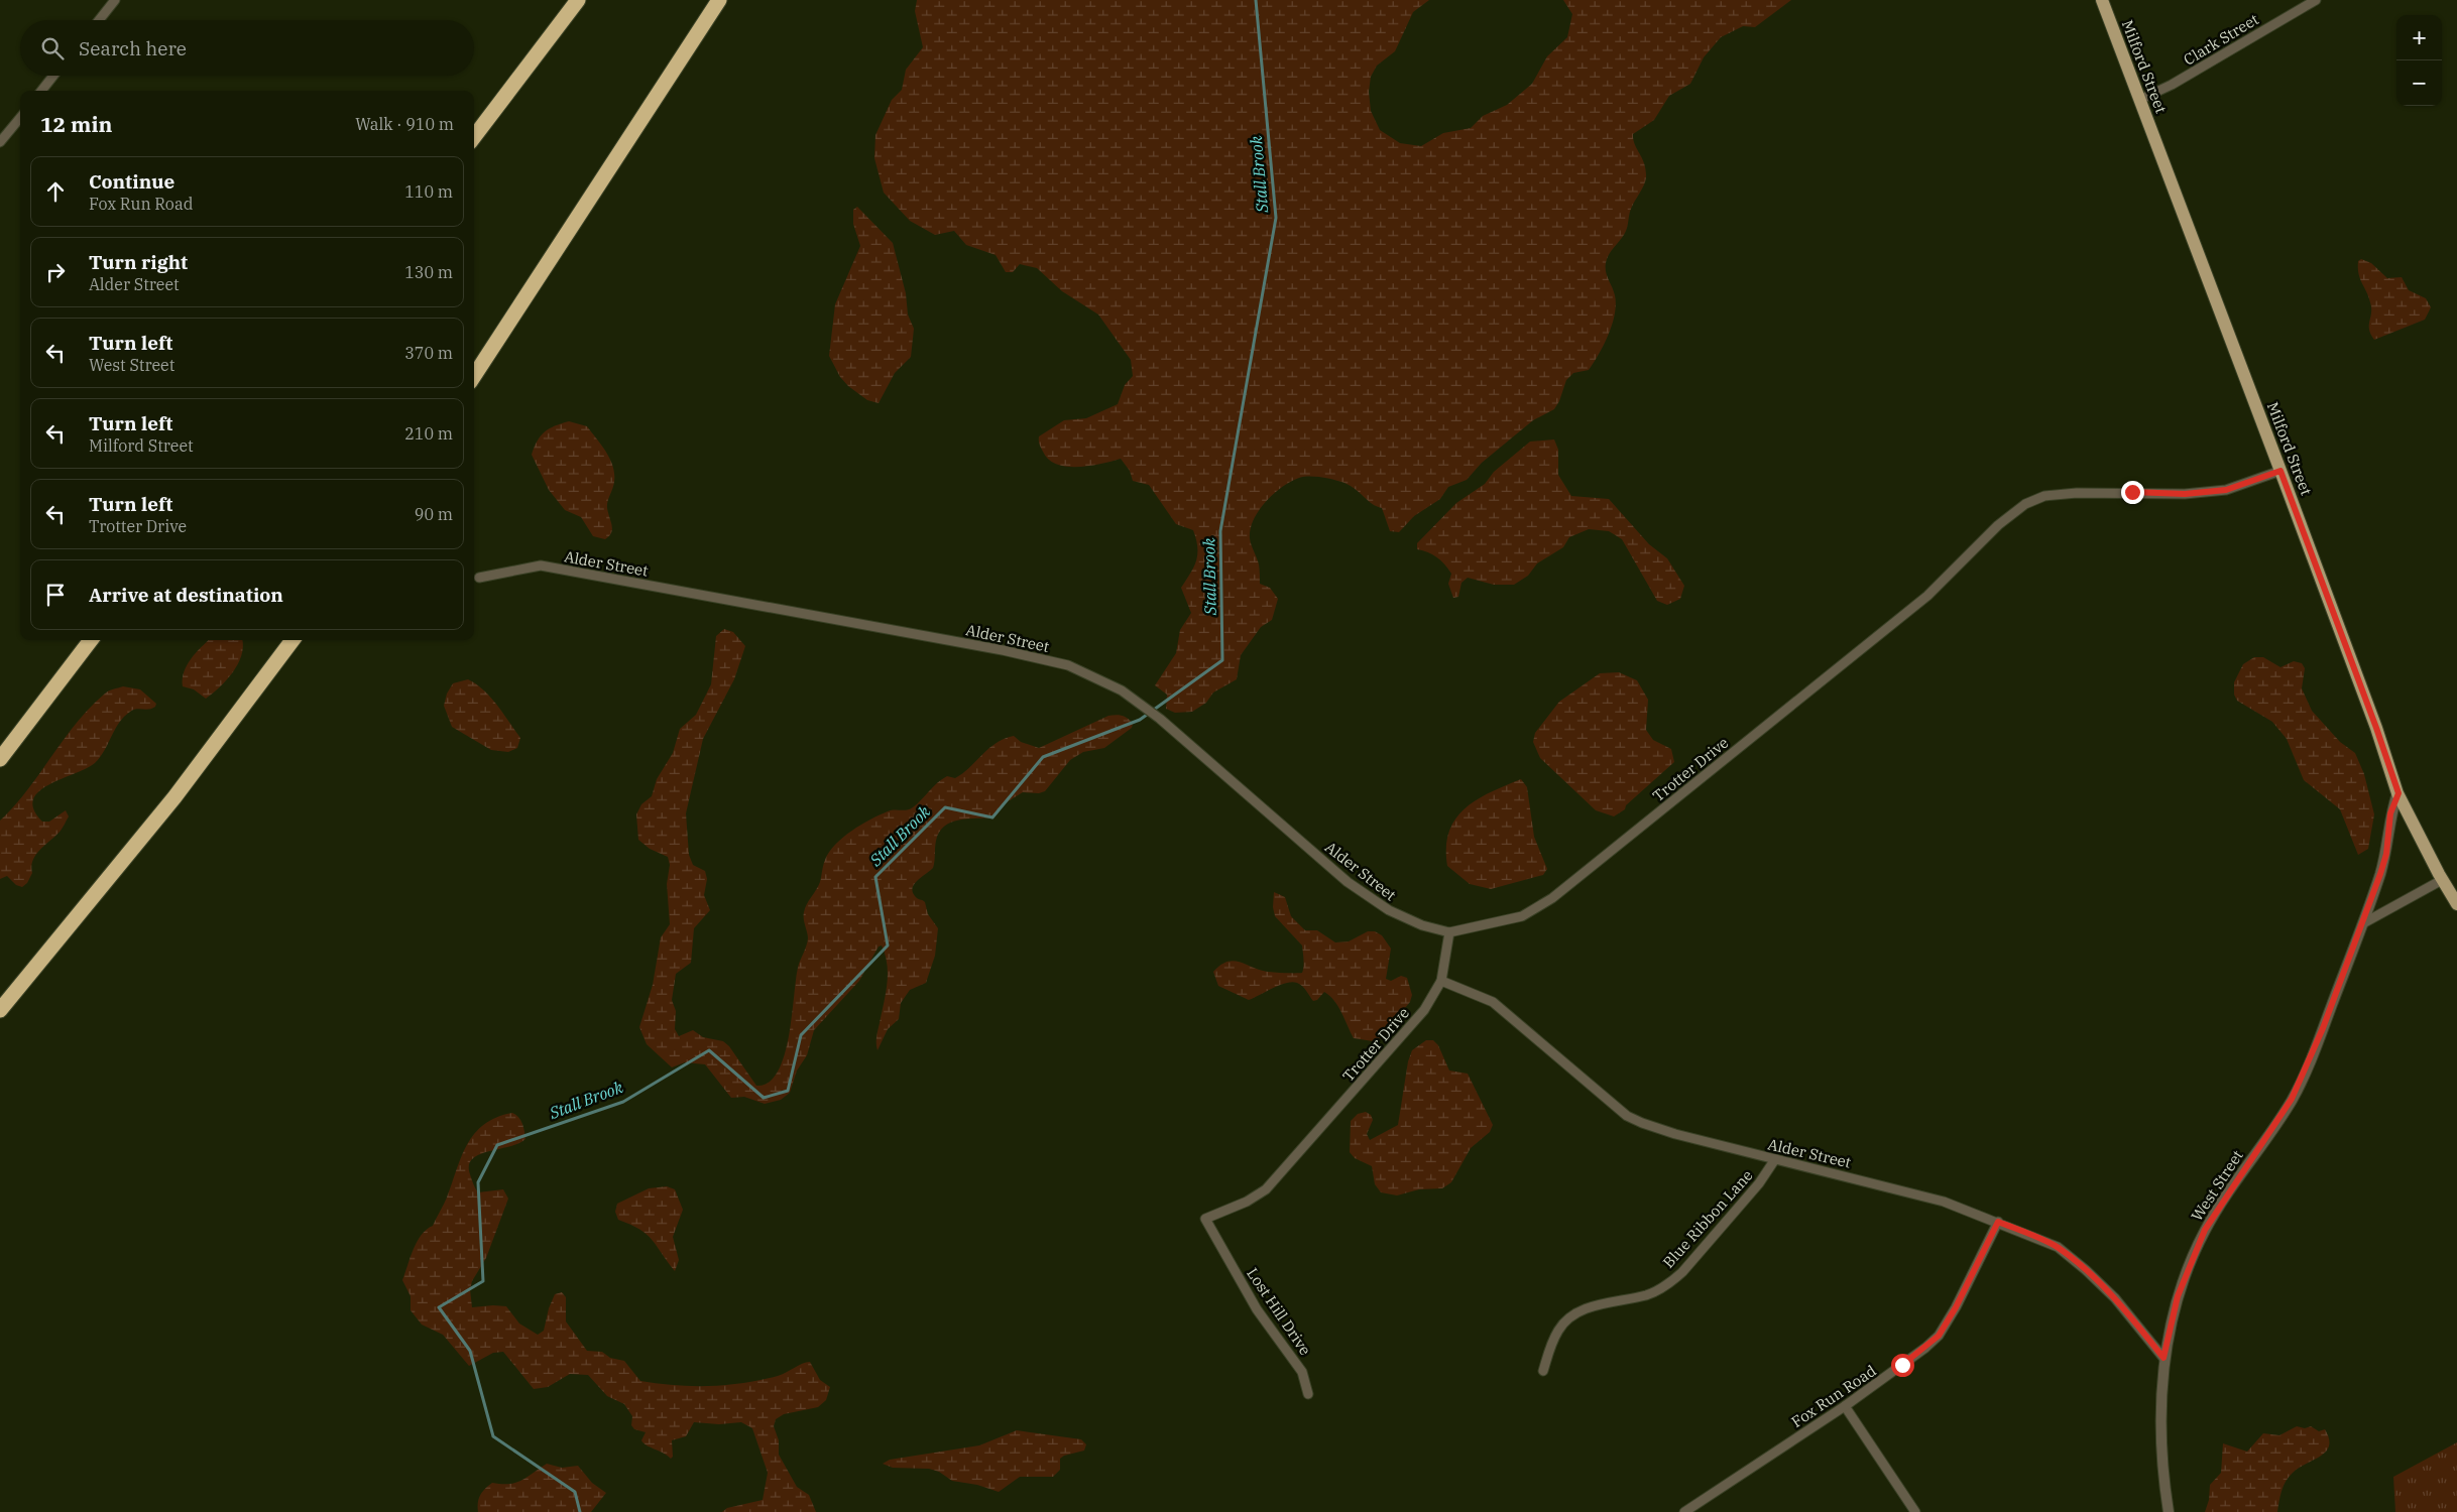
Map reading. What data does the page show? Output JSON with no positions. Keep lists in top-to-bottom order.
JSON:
{
  "streets": {
    "main road": ["Milford Street"],
    "street": [
      "Clark Street",
      "Alder Street",
      "Trotter Drive",
      "West Street",
      "Blue Ribbon Lane",
      "Lost Hill Drive",
      "Fox Run Road"
    ]
  },
  "crossings": [
    ["Clark Street", "Milford Street"],
    ["Milford Street", "Trotter Drive"],
    ["Milford Street", "West Street"],
    ["Alder Street", "Trotter Drive"],
    ["Alder Street", "West Street"],
    ["Alder Street", "Blue Ribbon Lane"],
    ["Alder Street", "Fox Run Road"],
    ["Trotter Drive", "Lost Hill Drive"]
  ],
  "water": ["Stall Brook"],
  "page": {
    "map_buttons": ["+", "−"],
    "search": "Search here",
    "heading": ["12 min", "Walk · 910 m"],
    "list": [
      ["Continue", "Fox Run Road", "110 m"],
      ["Turn right", "Alder Street", "130 m"],
      ["Turn left", "West Street", "370 m"],
      ["Turn left", "Milford Street", "210 m"],
      ["Turn left", "Trotter Drive", "90 m"],
      "Arrive at destination"
    ]
  }
}
